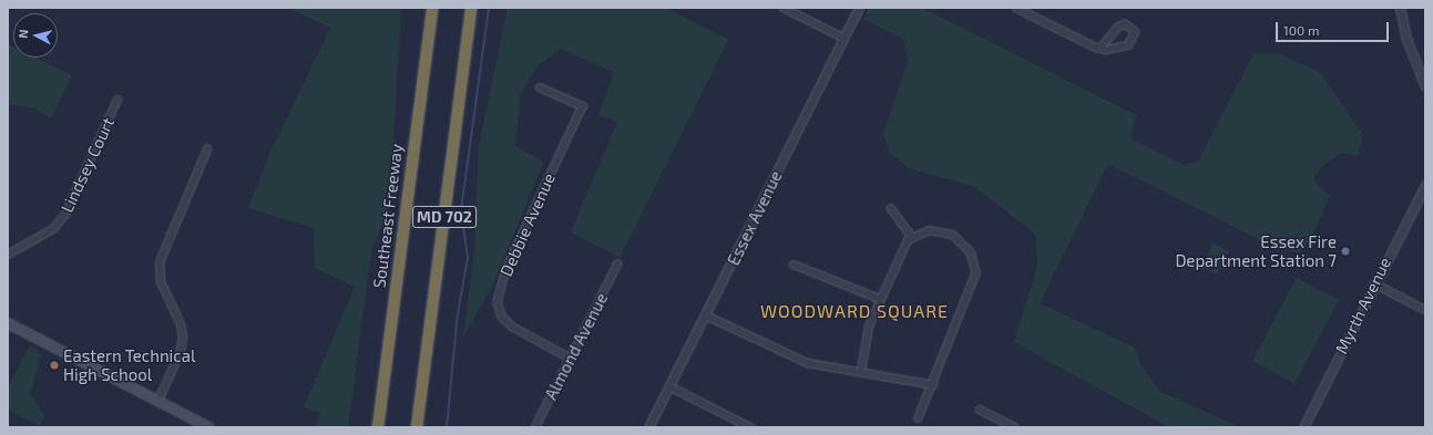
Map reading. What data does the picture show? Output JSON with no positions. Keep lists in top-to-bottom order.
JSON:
{
  "streets": {
    "highway": ["Southeast Freeway", "MD 702"],
    "street": [
      "Lindsey Court",
      "Essex Avenue",
      "Debbie Avenue",
      "Myrth Avenue",
      "Almond Avenue"
    ]
  },
  "crossings": [
    ["Debbie Avenue", "Almond Avenue"]
  ],
  "districts": ["WOODWARD SQUARE"],
  "places": ["Essex Fire Department Station 7", "Eastern Technical High School"],
  "scale_bar": "100 m",
  "north": "left"
}
